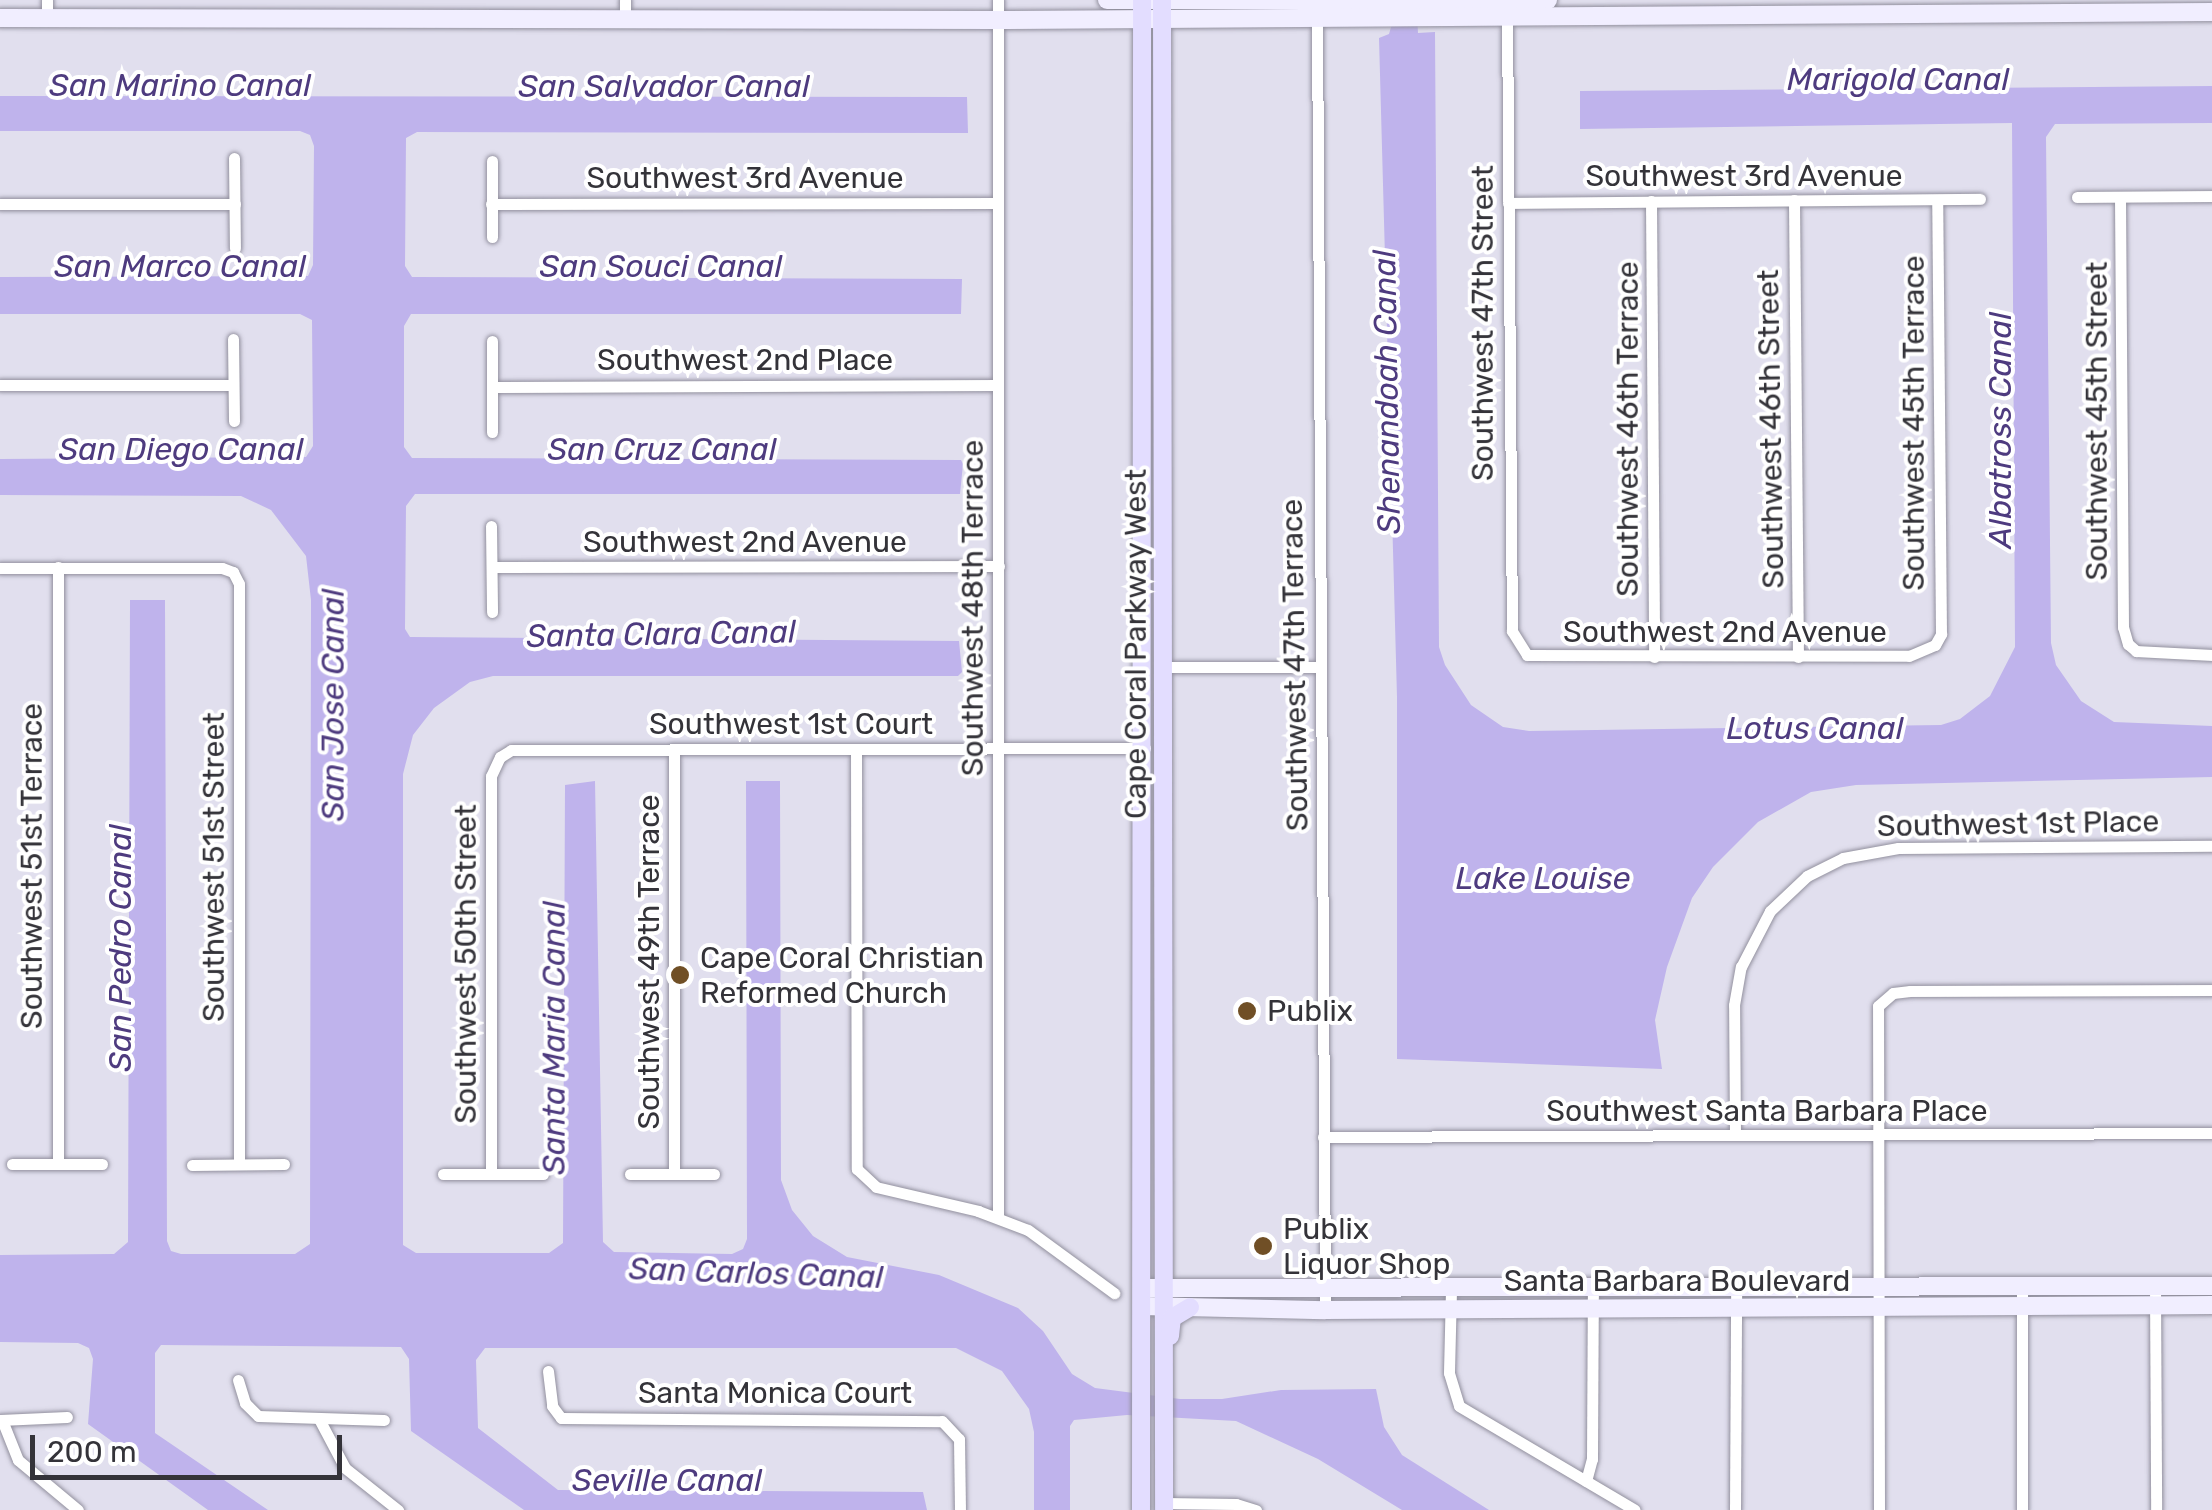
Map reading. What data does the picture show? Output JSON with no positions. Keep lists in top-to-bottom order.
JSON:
{
  "streets": {
    "main road": ["Cape Coral Parkway West"],
    "street": [
      "Southwest 3rd Avenue",
      "Southwest 47th Street",
      "Southwest 2nd Place",
      "Southwest 45th Street",
      "Southwest 45th Terrace",
      "Southwest 46th Terrace",
      "Southwest 46th Street",
      "Southwest 2nd Avenue",
      "Southwest 48th Terrace",
      "Southwest 47th Terrace",
      "Southwest 1st Court",
      "Southwest 1st Place",
      "Southwest 51st Terrace",
      "Southwest 51st Street",
      "Southwest 49th Terrace",
      "Southwest 50th Street",
      "Southwest Santa Barbara Place",
      "Santa Barbara Boulevard",
      "Santa Monica Court"
    ]
  },
  "crossings": [
    ["Southwest 3rd Avenue", "Southwest 47th Street"],
    ["Southwest 3rd Avenue", "Southwest 45th Terrace"],
    ["Southwest 3rd Avenue", "Southwest 46th Terrace"],
    ["Southwest 3rd Avenue", "Southwest 46th Street"],
    ["Southwest 3rd Avenue", "Southwest 48th Terrace"],
    ["Southwest 47th Street", "Southwest 2nd Avenue"],
    ["Southwest 2nd Place", "Southwest 48th Terrace"],
    ["Southwest 45th Terrace", "Southwest 2nd Avenue"],
    ["Southwest 46th Terrace", "Southwest 2nd Avenue"],
    ["Southwest 46th Street", "Southwest 2nd Avenue"],
    ["Southwest 2nd Avenue", "Southwest 48th Terrace"],
    ["Southwest 48th Terrace", "Southwest 1st Court"],
    ["Cape Coral Parkway West", "Southwest 1st Court"],
    ["Cape Coral Parkway West", "Santa Barbara Boulevard"],
    ["Southwest 47th Terrace", "Southwest Santa Barbara Place"],
    ["Southwest 47th Terrace", "Santa Barbara Boulevard"],
    ["Southwest 1st Court", "Southwest 49th Terrace"],
    ["Southwest 1st Court", "Southwest 50th Street"],
    ["Southwest 1st Place", "Southwest Santa Barbara Place"],
    ["Southwest 51st Terrace", "Southwest 51st Street"]
  ],
  "water": [
    "Marigold Canal",
    "San Marino Canal",
    "San Salvador Canal",
    "San Marco Canal",
    "San Souci Canal",
    "Shenandoah Canal",
    "Albatross Canal",
    "San Diego Canal",
    "San Cruz Canal",
    "Santa Clara Canal",
    "San Jose Canal",
    "Lotus Canal",
    "Lake Louise",
    "San Pedro Canal",
    "Santa Maria Canal",
    "San Carlos Canal",
    "Seville Canal"
  ],
  "places": ["Cape Coral Christian Reformed Church", "Publix", "Publix Liquor Shop"],
  "scale_bar": "200 m"
}
